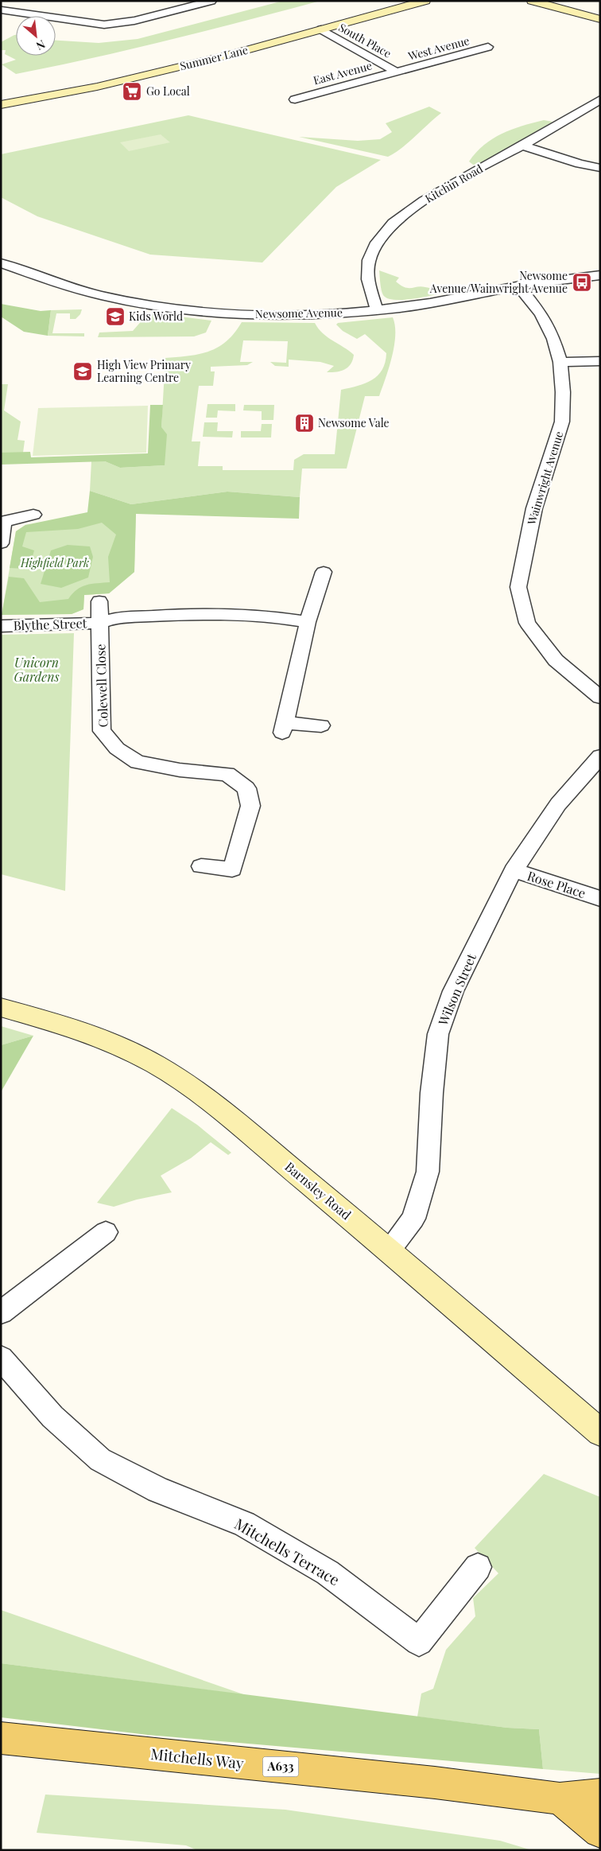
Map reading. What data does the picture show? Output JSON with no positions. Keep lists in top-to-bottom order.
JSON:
{
  "streets": {
    "main road": ["Mitchells Way", "A633"],
    "street": [
      "South Place",
      "West Avenue",
      "Summer Lane",
      "East Avenue",
      "Kitchin Road",
      "Newsome Avenue",
      "Wainwright Avenue",
      "Blythe Street",
      "Colewell Close",
      "Rose Place",
      "Wilson Street",
      "Barnsley Road",
      "Mitchells Terrace"
    ]
  },
  "crossings": [
    ["South Place", "West Avenue"],
    ["South Place", "Summer Lane"],
    ["South Place", "East Avenue"],
    ["West Avenue", "East Avenue"],
    ["Kitchin Road", "Newsome Avenue"],
    ["Newsome Avenue", "Wainwright Avenue"],
    ["Blythe Street", "Colewell Close"],
    ["Rose Place", "Wilson Street"],
    ["Wilson Street", "Barnsley Road"]
  ],
  "parks": ["Highfield Park", "Unicorn Gardens"],
  "places": {
    "supermarket": ["Go Local"],
    "bus stop": ["Newsome Avenue/Wainwright Avenue"],
    "school or university": ["Kids World", "High View Primary Learning Centre"],
    "building": ["Newsome Vale"]
  },
  "north": "bottom right"
}
